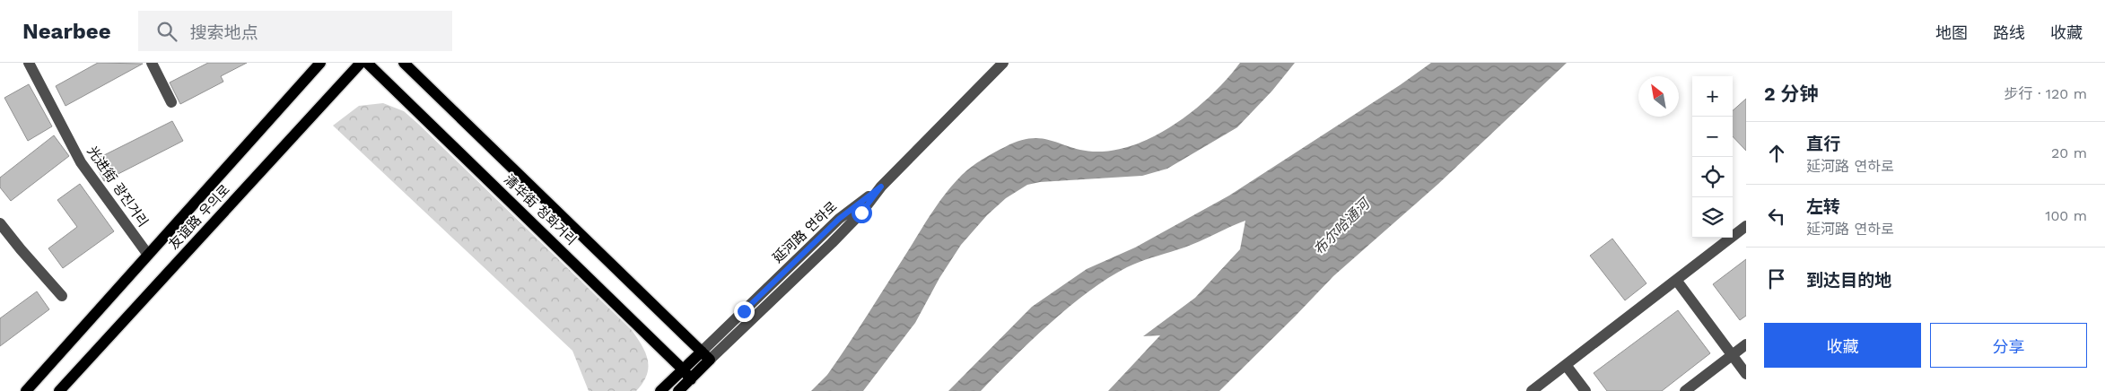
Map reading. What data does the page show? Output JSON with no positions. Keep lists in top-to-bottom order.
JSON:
{
  "streets": {
    "main road": ["清华街 청화거리", "友谊路 우의로", "延河路 연하로"],
    "street": ["光进街 광진거리"]
  },
  "crossings": [
    ["光进街 광진거리", "友谊路 우의로"],
    ["清华街 청화거리", "延河路 연하로"]
  ],
  "water": ["布尔哈通河"],
  "north": "top left",
  "page": {
    "header": "Nearbee",
    "search": "搜索地点",
    "nav": ["地图", "路线", "收藏"],
    "heading": ["2 分钟", "步行 · 120 m"],
    "map_buttons": ["+", "−"],
    "list": [
      ["直行", "延河路 연하로", "20 m"],
      ["左转", "延河路 연하로", "100 m"],
      "到达目的地"
    ],
    "buttons": ["收藏", "分享"]
  }
}
